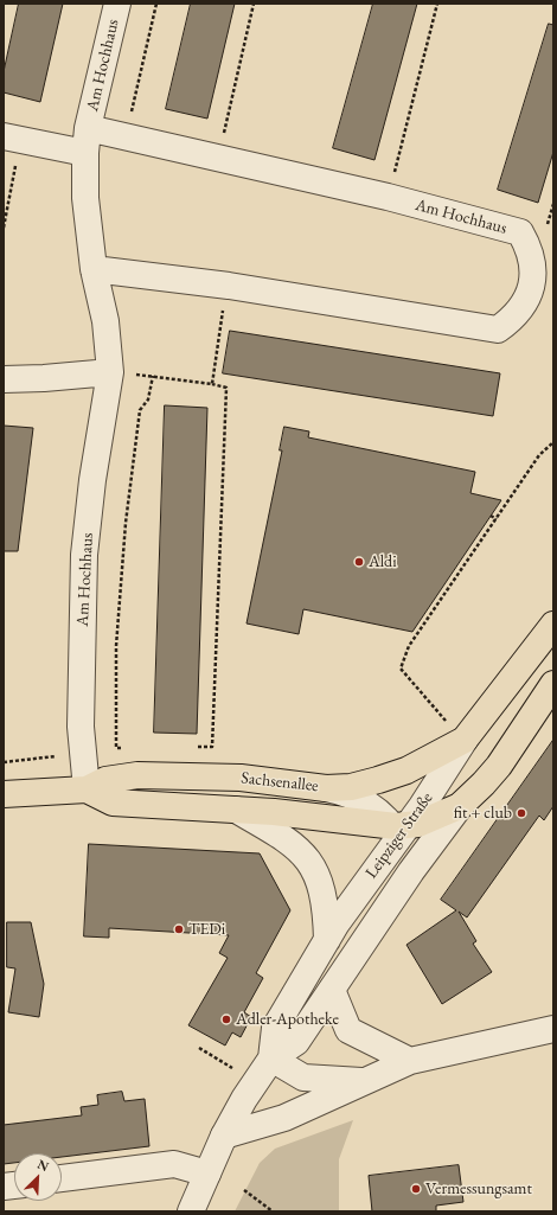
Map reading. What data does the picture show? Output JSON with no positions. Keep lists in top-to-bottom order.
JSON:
{
  "streets": {
    "main road": ["Sachsenallee", "Leipziger Straße"],
    "street": ["Am Hochhaus"]
  },
  "crossings": [
    ["Am Hochhaus", "Sachsenallee"],
    ["Sachsenallee", "Leipziger Straße"]
  ],
  "places": [
    "Aldi",
    "fit + club",
    "TEDi",
    "Adler-Apotheke",
    "Vermessungsamt"
  ],
  "north": "top right"
}
